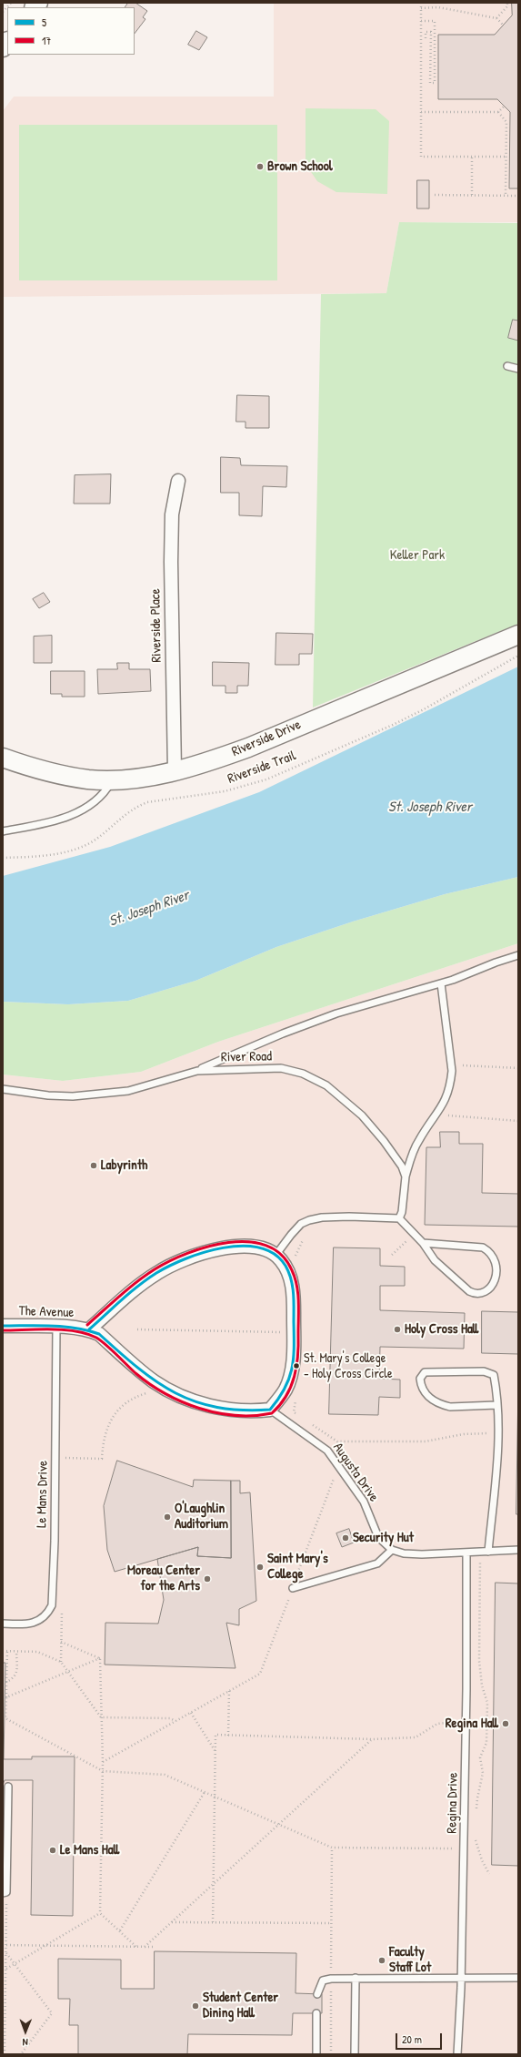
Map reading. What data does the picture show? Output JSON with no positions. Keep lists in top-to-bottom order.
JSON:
{
  "streets": {
    "street": ["Riverside Place", "Riverside Drive", "The Avenue"],
    "lane": [
      "River Road",
      "Augusta Drive",
      "Le Mans Drive",
      "Regina Drive"
    ],
    "path": ["Riverside Trail"]
  },
  "crossings": [
    ["Riverside Place", "Riverside Drive"],
    ["The Avenue", "Le Mans Drive"]
  ],
  "water": ["St. Joseph River"],
  "parks": ["Keller Park"],
  "places": [
    "Brown School",
    "Labyrinth",
    "Holy Cross Hall",
    "St. Mary's College - Holy Cross Circle",
    "O'Laughlin Auditorium",
    "Security Hut",
    "Saint Mary's College",
    "Moreau Center for the Arts",
    "Regina Hall",
    "Le Mans Hall",
    "Faculty Staff Lot",
    "Student Center Dining Hall"
  ],
  "lines": ["transit line 17", "transit line 5"],
  "legend": ["5", "17"],
  "scale_bar": "20 m",
  "north": "bottom"
}
